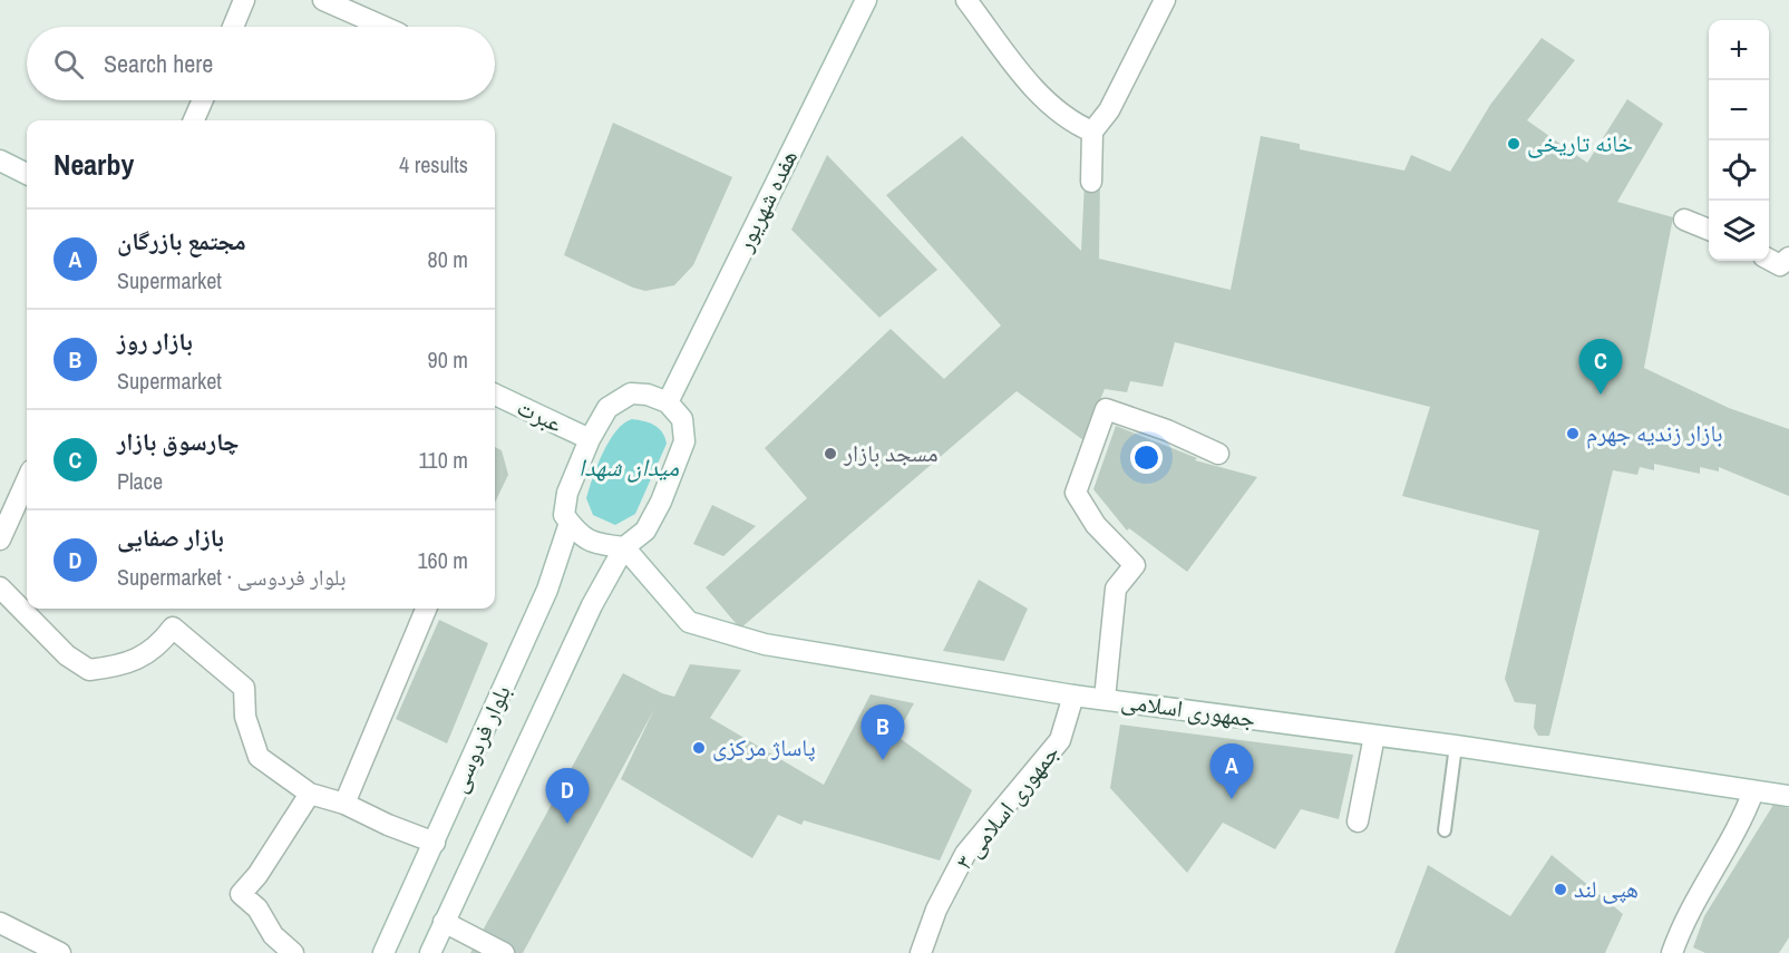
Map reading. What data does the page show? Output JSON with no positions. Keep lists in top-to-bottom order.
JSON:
{
  "streets": {
    "street": [
      "هفده شهریور",
      "عبرت",
      "جمهوری اسلامی",
      "بلوار فردوسی",
      "جمهوری اسلامی ۳"
    ]
  },
  "crossings": [
    ["هفده شهریور", "عبرت"],
    ["هفده شهریور", "جمهوری اسلامی"],
    ["هفده شهریور", "بلوار فردوسی"],
    ["عبرت", "جمهوری اسلامی"],
    ["عبرت", "بلوار فردوسی"],
    ["جمهوری اسلامی", "بلوار فردوسی"],
    ["جمهوری اسلامی", "جمهوری اسلامی ۳"]
  ],
  "water": ["میدان شهدا"],
  "places": [
    "خانه تاریخی",
    "بازار زندیه جهرم",
    "مسجد بازار",
    "پاساژ مرکزی",
    "هپی لند"
  ],
  "page": {
    "map_buttons": ["+", "−"],
    "search": "Search here",
    "heading": ["Nearby", "4 results"],
    "list": [
      {
        "mark": "A",
        "name": "مجتمع بازرگان",
        "note": "Supermarket",
        "value": "80 m"
      },
      {
        "mark": "B",
        "name": "بازار روز",
        "note": "Supermarket",
        "value": "90 m"
      },
      {
        "mark": "C",
        "name": "چارسوق بازار",
        "note": "Place",
        "value": "110 m"
      },
      {
        "mark": "D",
        "name": "بازار صفایی",
        "note": "Supermarket · بلوار فردوسی",
        "value": "160 m"
      }
    ],
    "pins": [
      "C",
      "B",
      "A",
      "D"
    ]
  }
}
